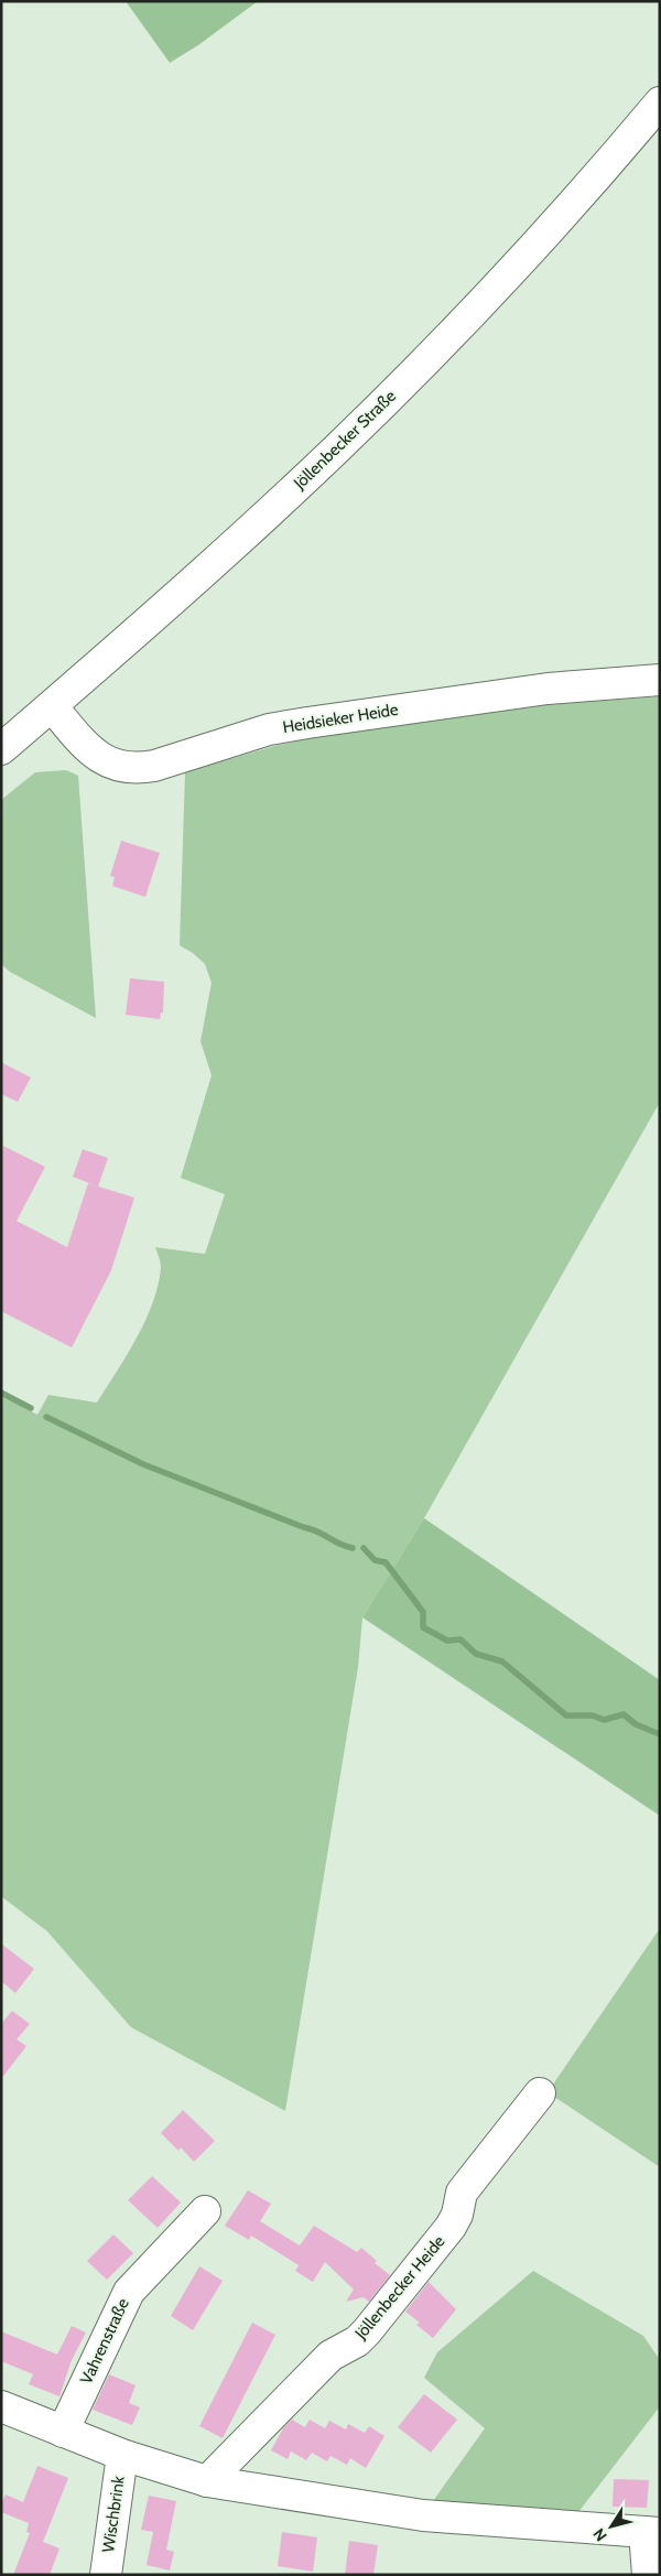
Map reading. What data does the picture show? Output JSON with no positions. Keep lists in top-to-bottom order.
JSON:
{
  "streets": {
    "street": [
      "Jöllenbecker Straße",
      "Heidsieker Heide",
      "Jöllenbecker Heide",
      "Vahrenstraße",
      "Wischbrink"
    ]
  },
  "crossings": [
    ["Jöllenbecker Straße", "Heidsieker Heide"]
  ],
  "north": "bottom left"
}
